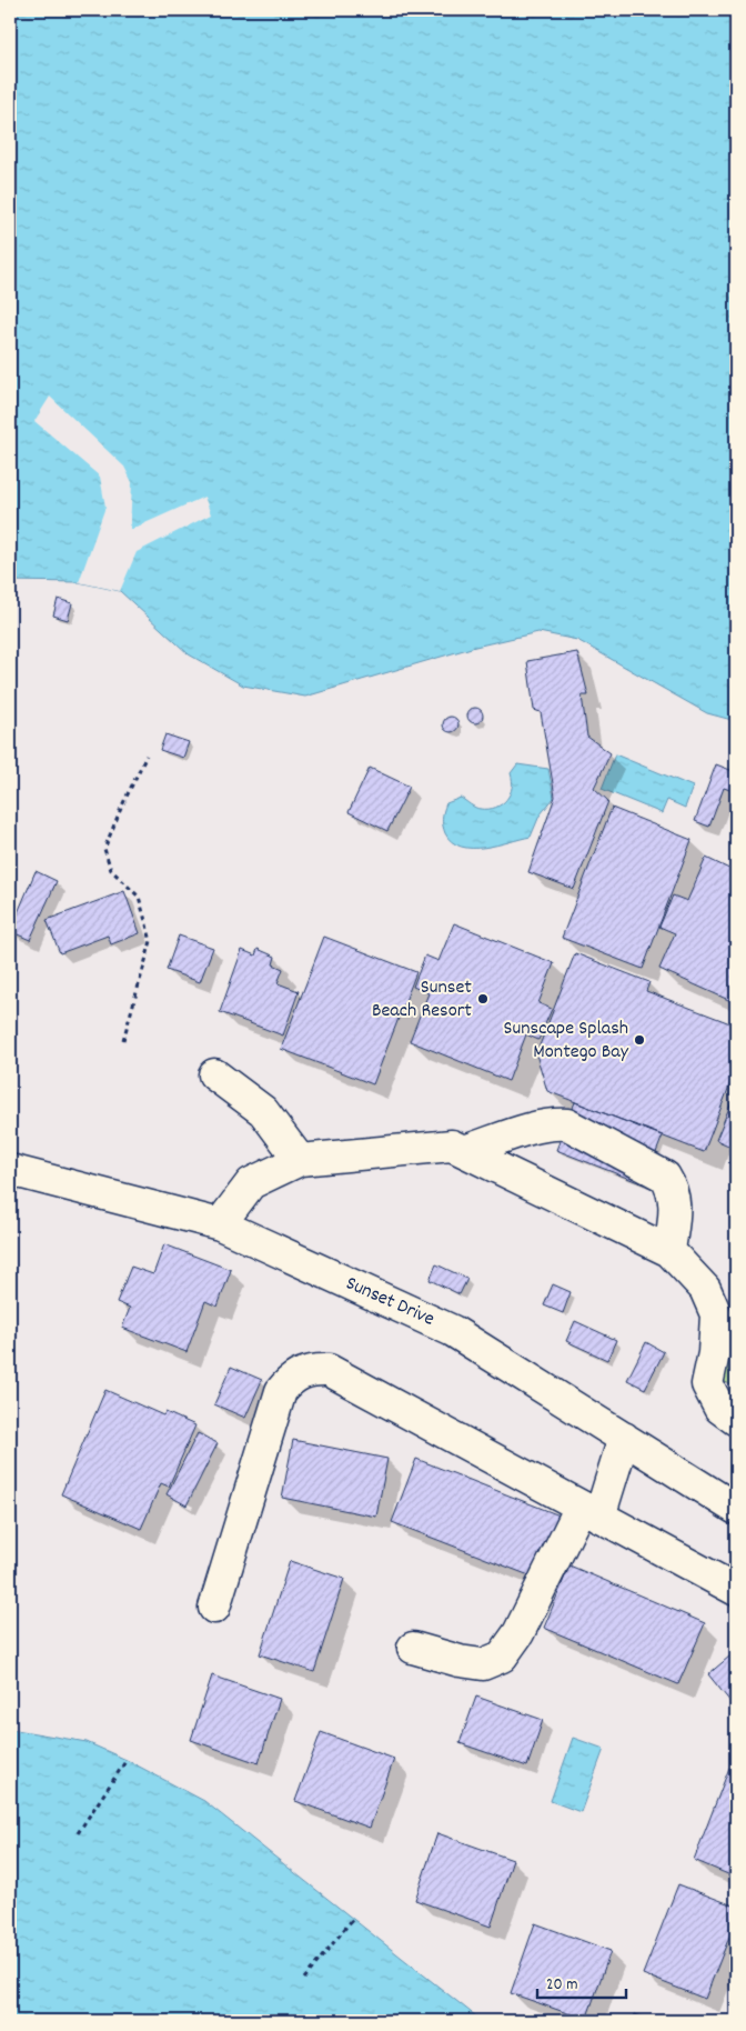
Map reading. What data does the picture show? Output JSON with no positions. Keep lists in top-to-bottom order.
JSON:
{
  "streets": {
    "street": ["Sunset Drive"]
  },
  "places": ["Sunset Beach Resort", "Sunscape Splash Montego Bay"],
  "scale_bar": "20 m"
}
